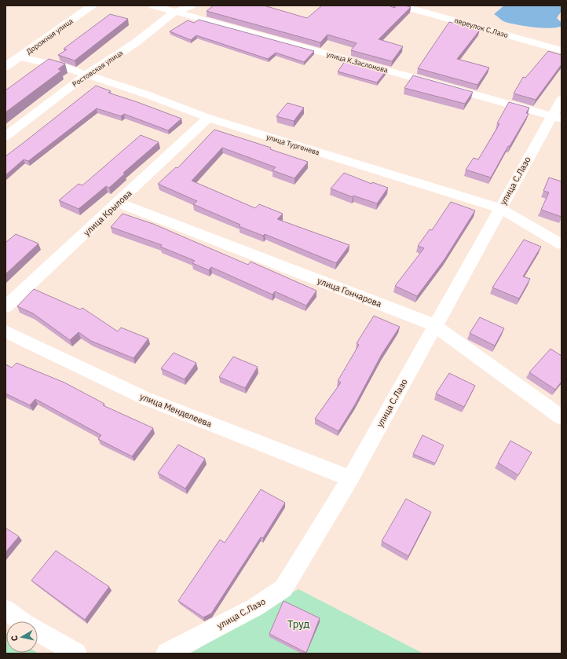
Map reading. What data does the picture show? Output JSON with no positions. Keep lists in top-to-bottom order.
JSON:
{
  "streets": {
    "street": [
      "переулок С.Лазо",
      "Дорожная улица",
      "улица К.Заслонова",
      "Ростовская улица",
      "улица Тургенева",
      "улица С.Лазо",
      "улица Крылова",
      "улица Гончарова",
      "улица Менделеева"
    ]
  },
  "crossings": [
    ["Дорожная улица", "улица Тургенева"],
    ["улица К.Заслонова", "Ростовская улица"],
    ["улица К.Заслонова", "улица С.Лазо"],
    ["Ростовская улица", "улица Тургенева"],
    ["улица Тургенева", "улица С.Лазо"],
    ["улица Тургенева", "улица Крылова"],
    ["улица С.Лазо", "улица Гончарова"],
    ["улица С.Лазо", "улица Менделеева"],
    ["улица Крылова", "улица Гончарова"]
  ],
  "parks": ["Труд"],
  "north": "left"
}
